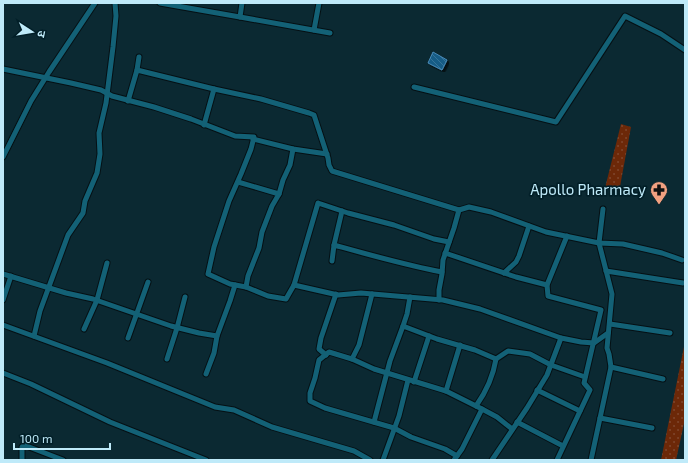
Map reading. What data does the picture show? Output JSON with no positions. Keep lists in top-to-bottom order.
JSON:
{
  "places": {
    "pharmacy": ["Apollo Pharmacy"]
  },
  "scale_bar": "100 m",
  "north": "right"
}
